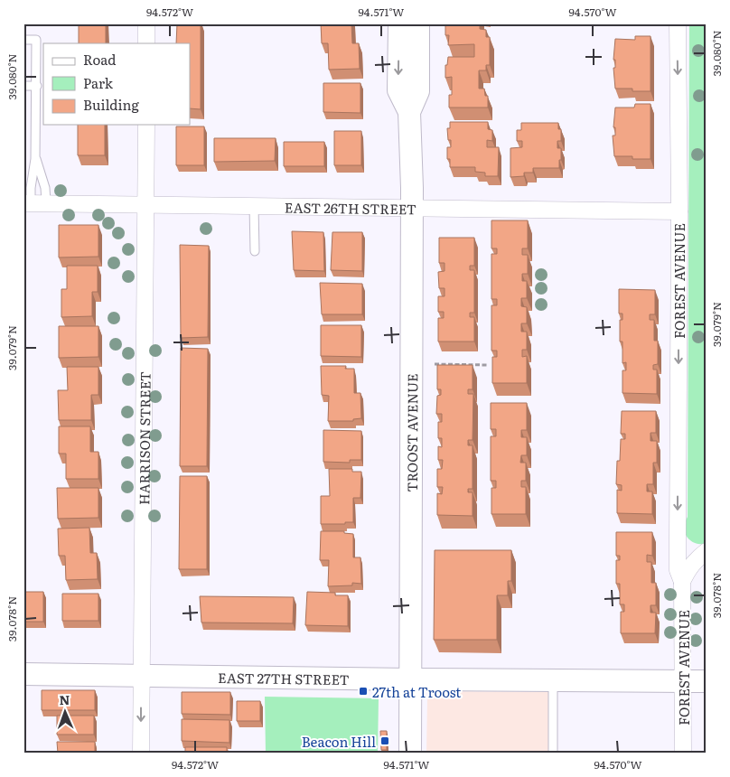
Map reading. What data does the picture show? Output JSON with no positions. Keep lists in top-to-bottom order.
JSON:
{
  "streets": {
    "main road": ["TROOST AVENUE", "EAST 27TH STREET"],
    "street": ["EAST 26TH STREET", "FOREST AVENUE", "HARRISON STREET"]
  },
  "crossings": [
    ["EAST 26TH STREET", "FOREST AVENUE"],
    ["EAST 26TH STREET", "TROOST AVENUE"],
    ["EAST 26TH STREET", "HARRISON STREET"],
    ["FOREST AVENUE", "EAST 27TH STREET"],
    ["TROOST AVENUE", "EAST 27TH STREET"],
    ["HARRISON STREET", "EAST 27TH STREET"]
  ],
  "one_way": ["FOREST AVENUE"],
  "places": {
    "transit": ["27th at Troost", "Beacon Hill"]
  },
  "legend": ["Road", "Park", "Building"],
  "north": "top",
  "coordinates": [
    "94.572°W",
    "94.571°W",
    "94.570°W",
    "39.080°N",
    "39.079°N",
    "39.078°N"
  ]
}
